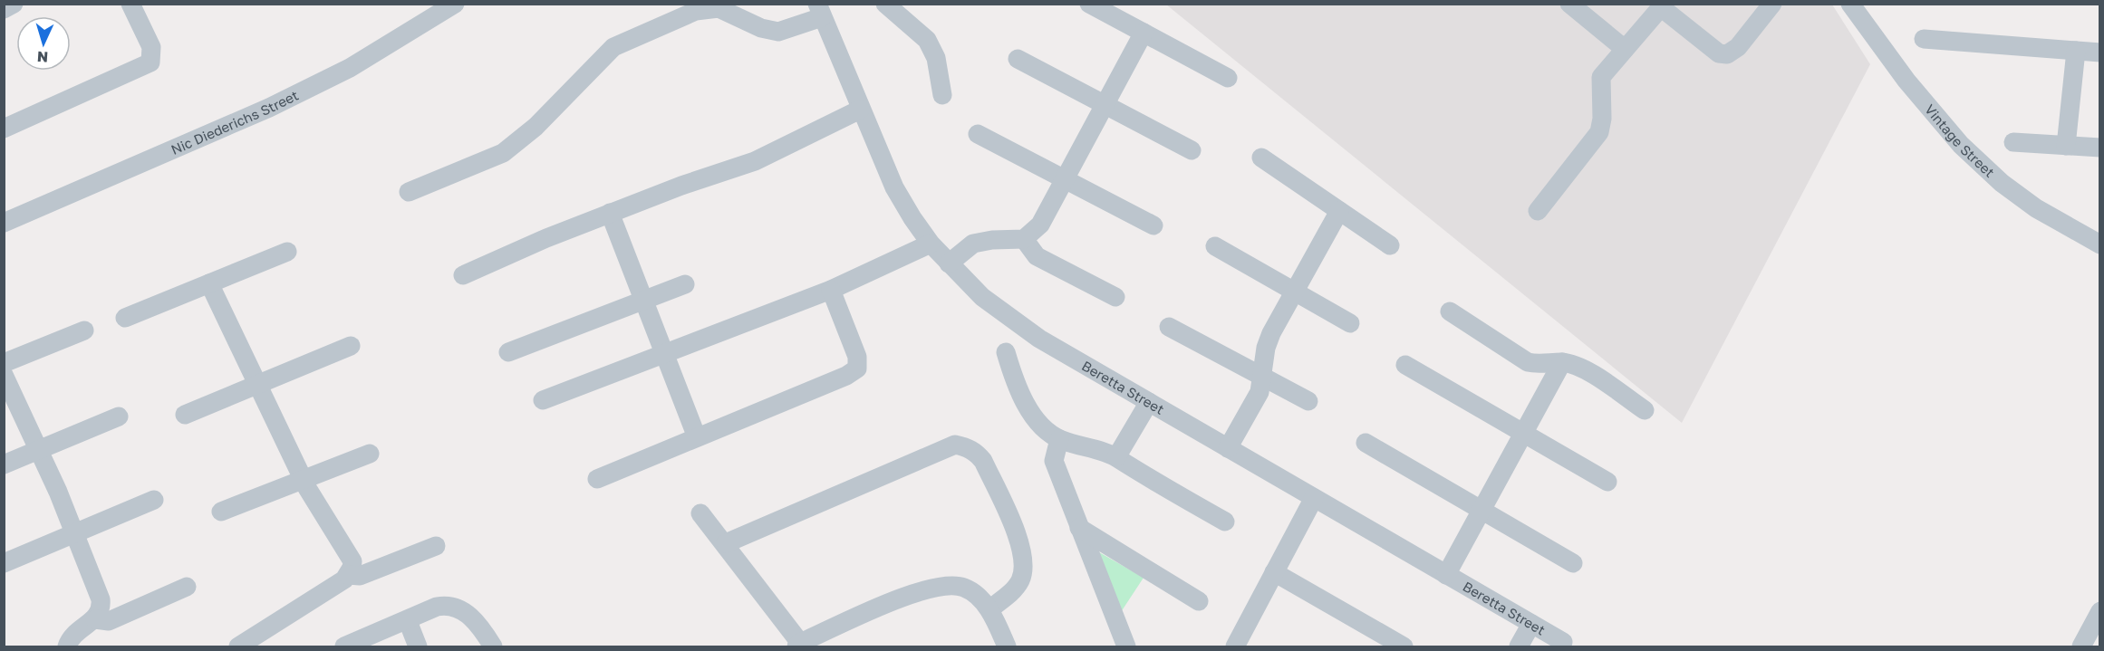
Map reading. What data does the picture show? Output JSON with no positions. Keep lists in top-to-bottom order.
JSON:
{
  "streets": {
    "street": ["Nic Diederichs Street", "Vintage Street", "Beretta Street"]
  },
  "north": "bottom"
}
